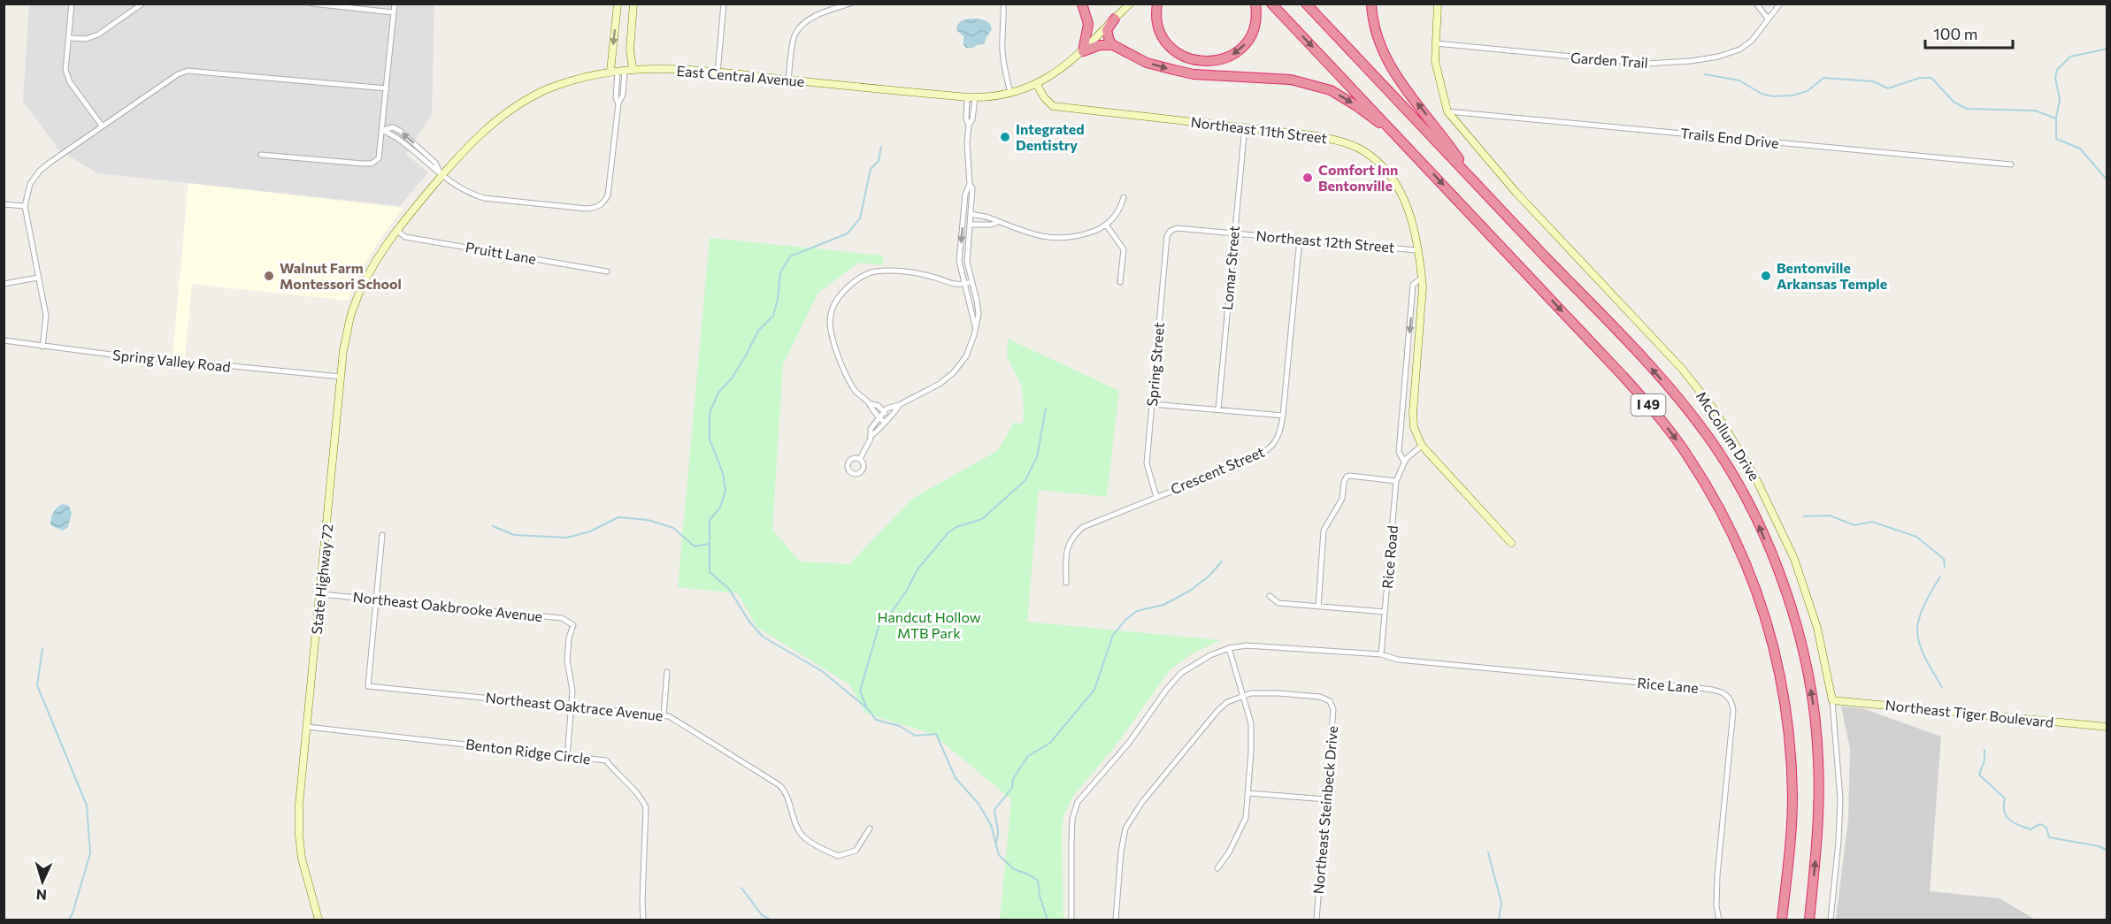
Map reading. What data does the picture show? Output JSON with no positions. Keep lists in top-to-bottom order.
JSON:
{
  "streets": {
    "highway": ["I 49"],
    "street": [
      "Garden Trail",
      "East Central Avenue",
      "Northeast 11th Street",
      "Trails End Drive",
      "Northeast 12th Street",
      "Pruitt Lane",
      "Lomar Street",
      "Spring Valley Road",
      "Spring Street",
      "McCollum Drive",
      "Crescent Street",
      "Rice Road",
      "State Highway 72",
      "Northeast Oakbrooke Avenue",
      "Rice Lane",
      "Northeast Oaktrace Avenue",
      "Northeast Tiger Boulevard",
      "Benton Ridge Circle",
      "Northeast Steinbeck Drive"
    ]
  },
  "crossings": [
    ["Garden Trail", "McCollum Drive"],
    ["East Central Avenue", "Northeast 11th Street"],
    ["East Central Avenue", "Pruitt Lane"],
    ["East Central Avenue", "State Highway 72"],
    ["Northeast 11th Street", "Northeast 12th Street"],
    ["Northeast 11th Street", "Lomar Street"],
    ["Northeast 11th Street", "Rice Road"],
    ["Trails End Drive", "McCollum Drive"],
    ["Northeast 12th Street", "Lomar Street"],
    ["Northeast 12th Street", "Spring Street"],
    ["Northeast 12th Street", "Crescent Street"],
    ["Spring Valley Road", "State Highway 72"],
    ["Spring Street", "Crescent Street"],
    ["McCollum Drive", "Northeast Tiger Boulevard"],
    ["Rice Road", "Rice Lane"],
    ["State Highway 72", "Northeast Oakbrooke Avenue"],
    ["State Highway 72", "Benton Ridge Circle"],
    ["Northeast Oakbrooke Avenue", "Northeast Oaktrace Avenue"]
  ],
  "parks": ["Handcut Hollow MTB Park"],
  "places": [
    "Integrated Dentistry",
    "Comfort Inn Bentonville",
    "Walnut Farm Montessori School",
    "Bentonville Arkansas Temple"
  ],
  "scale_bar": "100 m",
  "north": "bottom"
}
